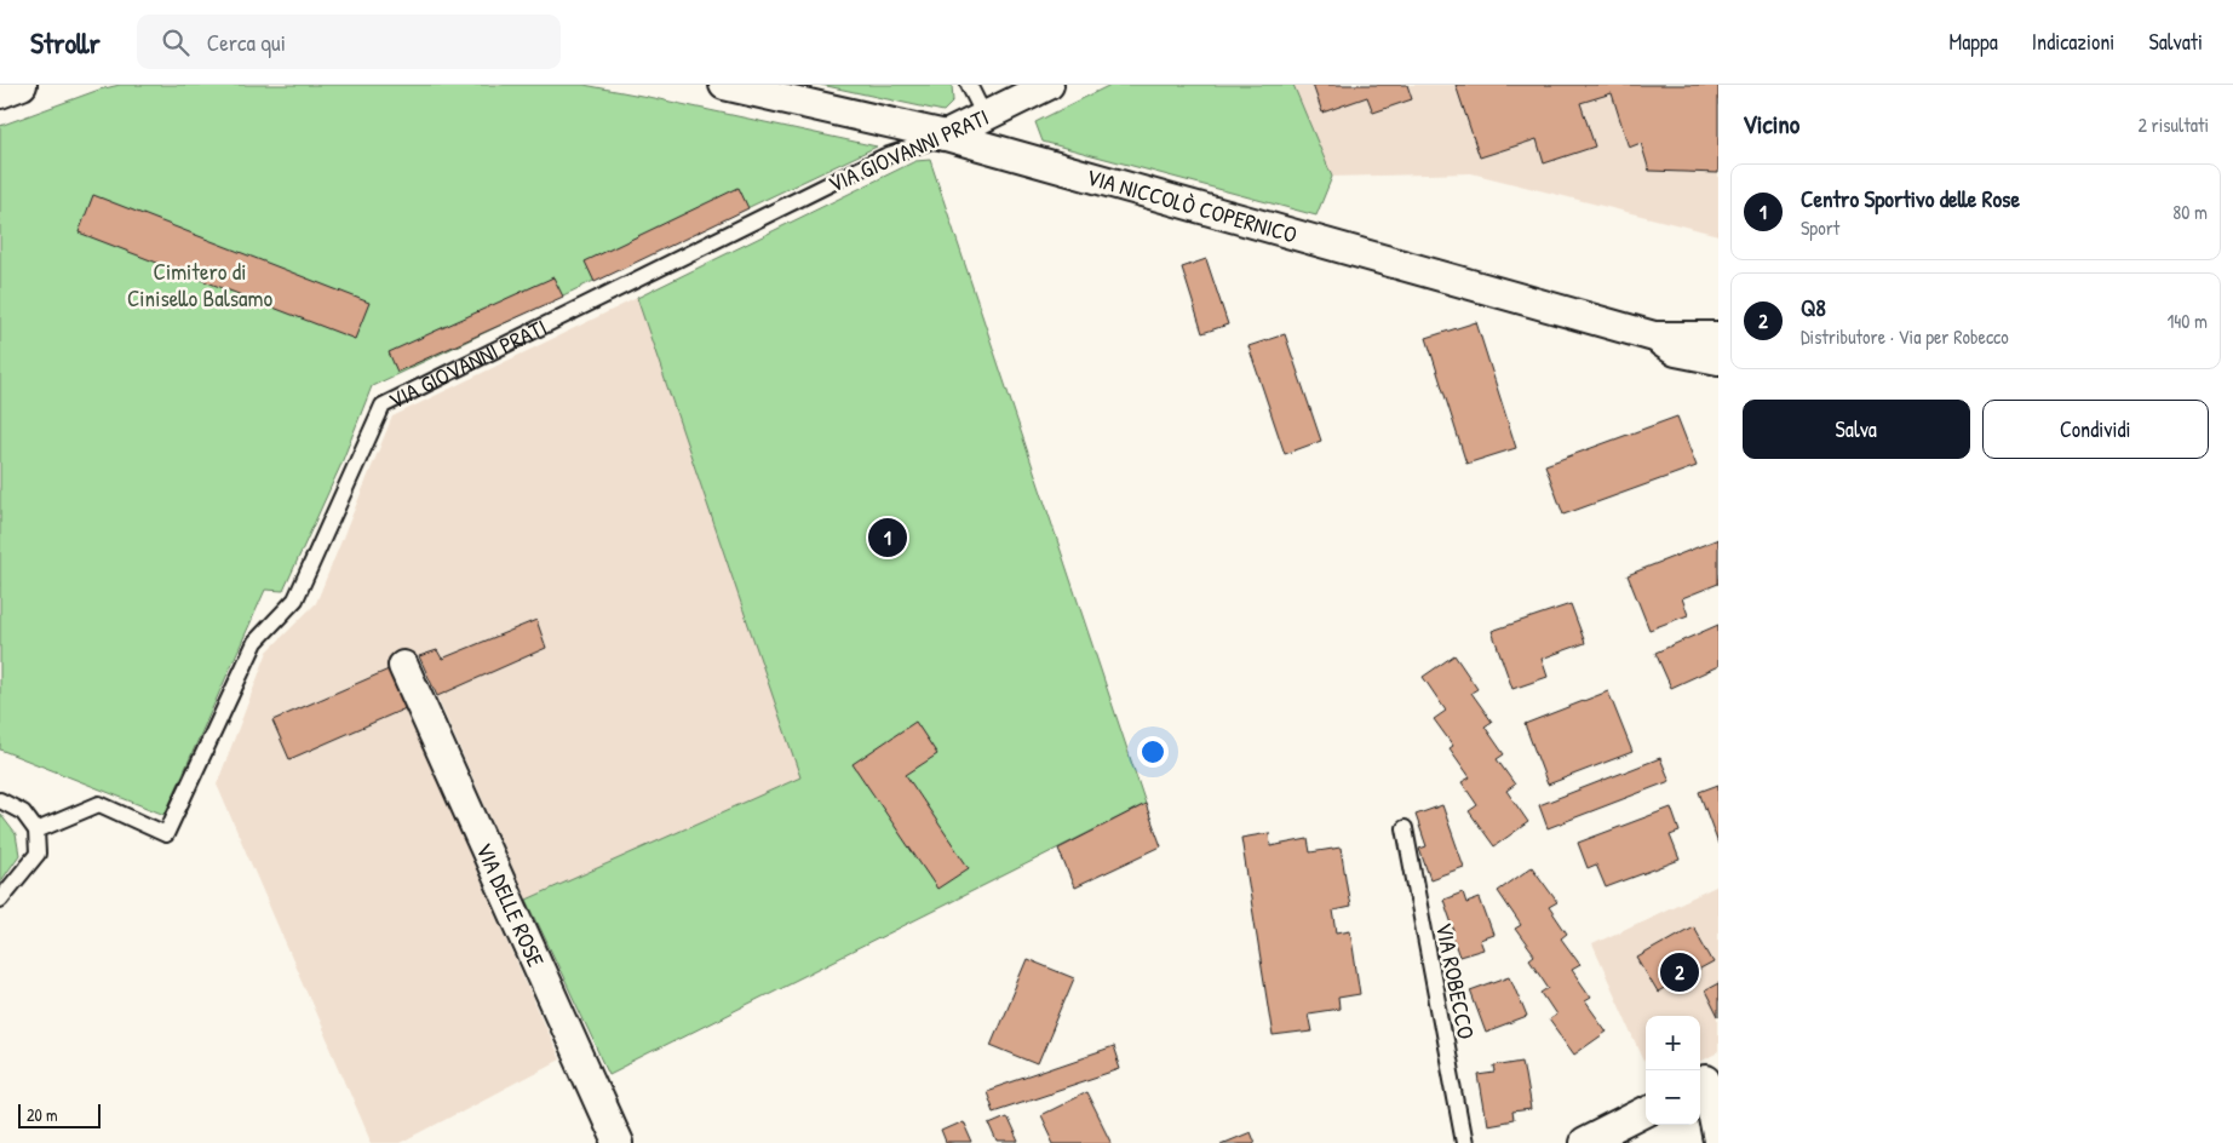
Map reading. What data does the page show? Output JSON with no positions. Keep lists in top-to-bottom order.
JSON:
{
  "streets": {
    "street": ["VIA GIOVANNI PRATI", "VIA NICCOLÒ COPERNICO", "VIA DELLE ROSE"],
    "lane": ["VIA ROBECCO"]
  },
  "crossings": [
    ["VIA GIOVANNI PRATI", "VIA NICCOLÒ COPERNICO"]
  ],
  "parks": ["Cimitero di Cinisello Balsamo"],
  "scale_bar": "20 m",
  "page": {
    "header": "Strollr",
    "search": "Cerca qui",
    "nav": ["Mappa", "Indicazioni", "Salvati"],
    "heading": ["Vicino", "2 risultati"],
    "list": [
      {
        "mark": "1",
        "name": "Centro Sportivo delle Rose",
        "note": "Sport",
        "value": "80 m"
      },
      {
        "mark": "2",
        "name": "Q8",
        "note": "Distributore · Via per Robecco",
        "value": "140 m"
      }
    ],
    "buttons": ["Salva", "Condividi"],
    "pins": ["1", "2"],
    "map_buttons": ["+", "−"],
    "scale": "20 m"
  }
}
